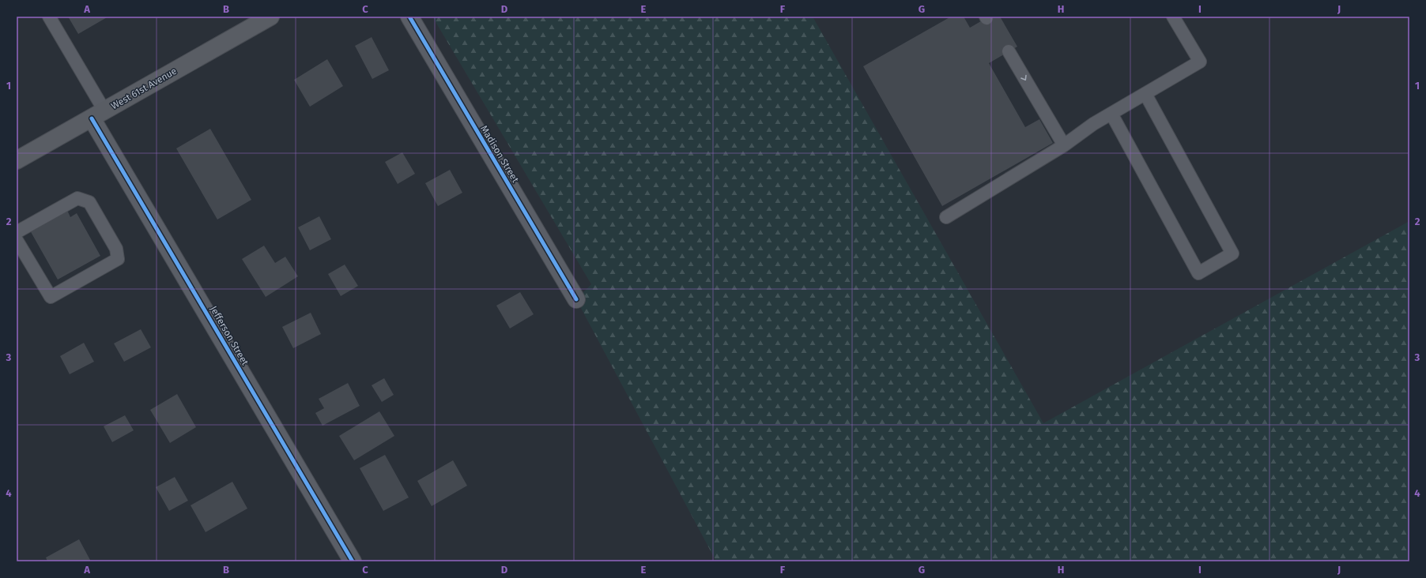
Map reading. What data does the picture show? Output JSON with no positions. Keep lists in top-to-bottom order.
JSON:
{
  "streets": {
    "main road": ["West 61st Avenue"],
    "street": ["Madison Street", "Jefferson Street"]
  },
  "crossings": [
    ["West 61st Avenue", "Jefferson Street"]
  ],
  "grid": {
    "columns": [
      "A",
      "B",
      "C",
      "D",
      "E",
      "F",
      "G",
      "H",
      "I",
      "J"
    ],
    "rows": [
      "1",
      "2",
      "3",
      "4"
    ]
  }
}
